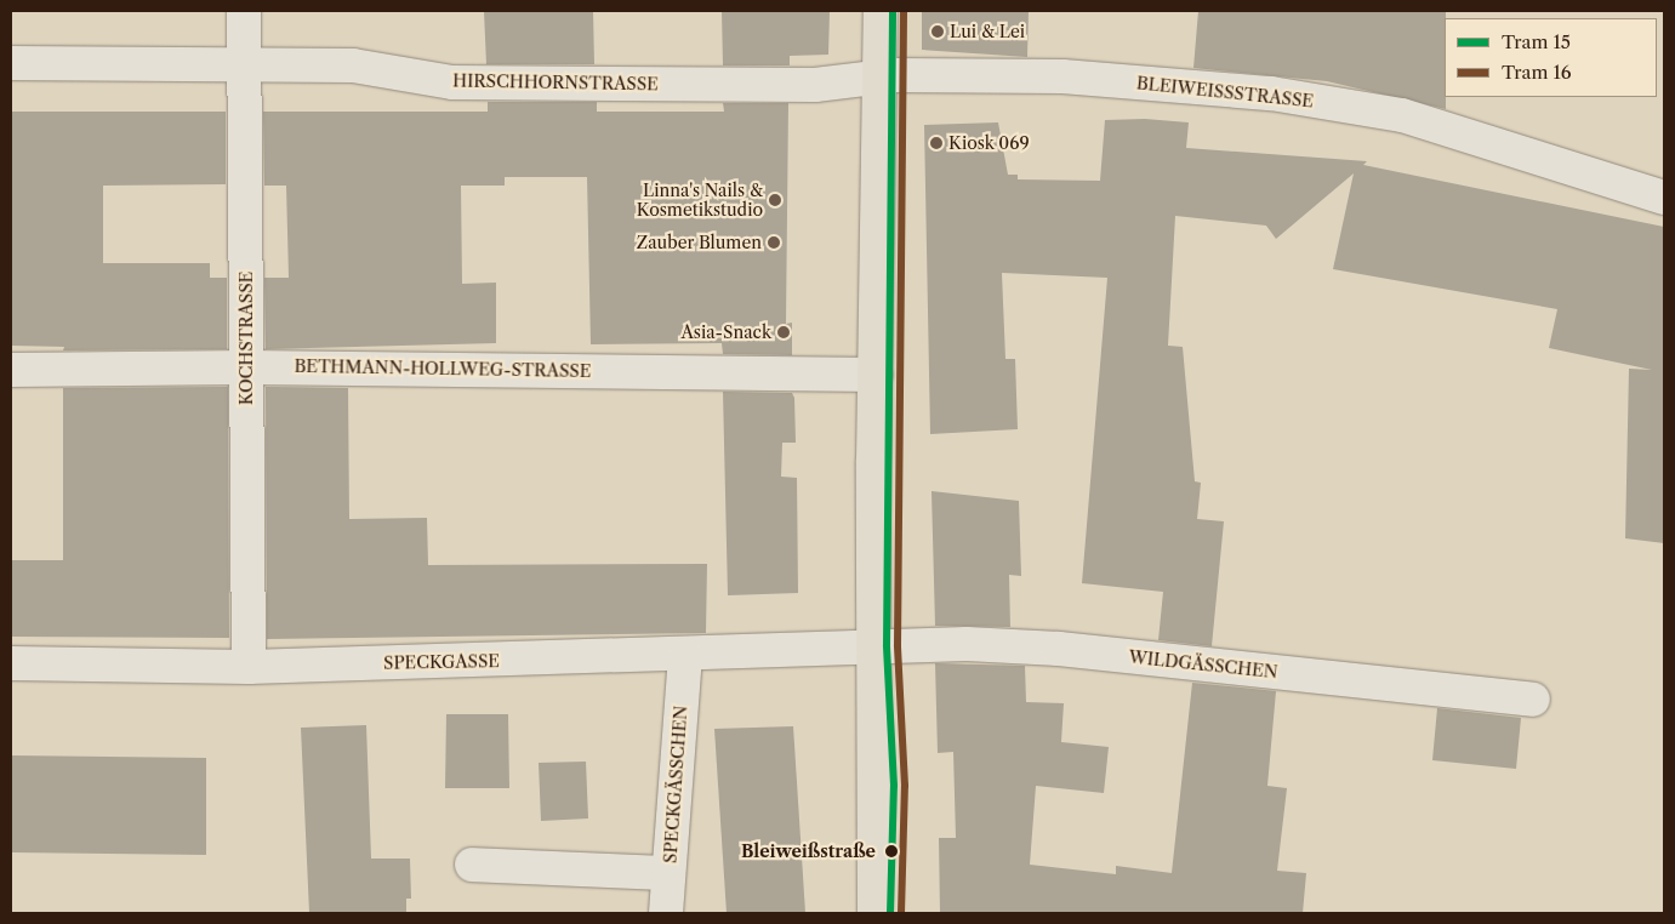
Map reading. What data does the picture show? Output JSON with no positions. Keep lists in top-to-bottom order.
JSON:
{
  "streets": {
    "street": [
      "HIRSCHHORNSTRASSE",
      "BLEIWEISSSTRASSE",
      "KOCHSTRASSE",
      "BETHMANN-HOLLWEG-STRASSE",
      "SPECKGASSE",
      "WILDGÄSSCHEN",
      "SPECKGÄSSCHEN"
    ]
  },
  "crossings": [
    ["HIRSCHHORNSTRASSE", "BLEIWEISSSTRASSE"],
    ["HIRSCHHORNSTRASSE", "KOCHSTRASSE"],
    ["KOCHSTRASSE", "BETHMANN-HOLLWEG-STRASSE"],
    ["KOCHSTRASSE", "SPECKGASSE"],
    ["SPECKGASSE", "WILDGÄSSCHEN"],
    ["SPECKGASSE", "SPECKGÄSSCHEN"]
  ],
  "places": [
    "Lui & Lei",
    "Kiosk 069",
    "Linna's Nails & Kosmetikstudio",
    "Zauber Blumen",
    "Asia-Snack",
    "Bleiweißstraße"
  ],
  "lines": ["tram line 15", "tram line 16"],
  "legend": ["Tram 15", "Tram 16"]
}
